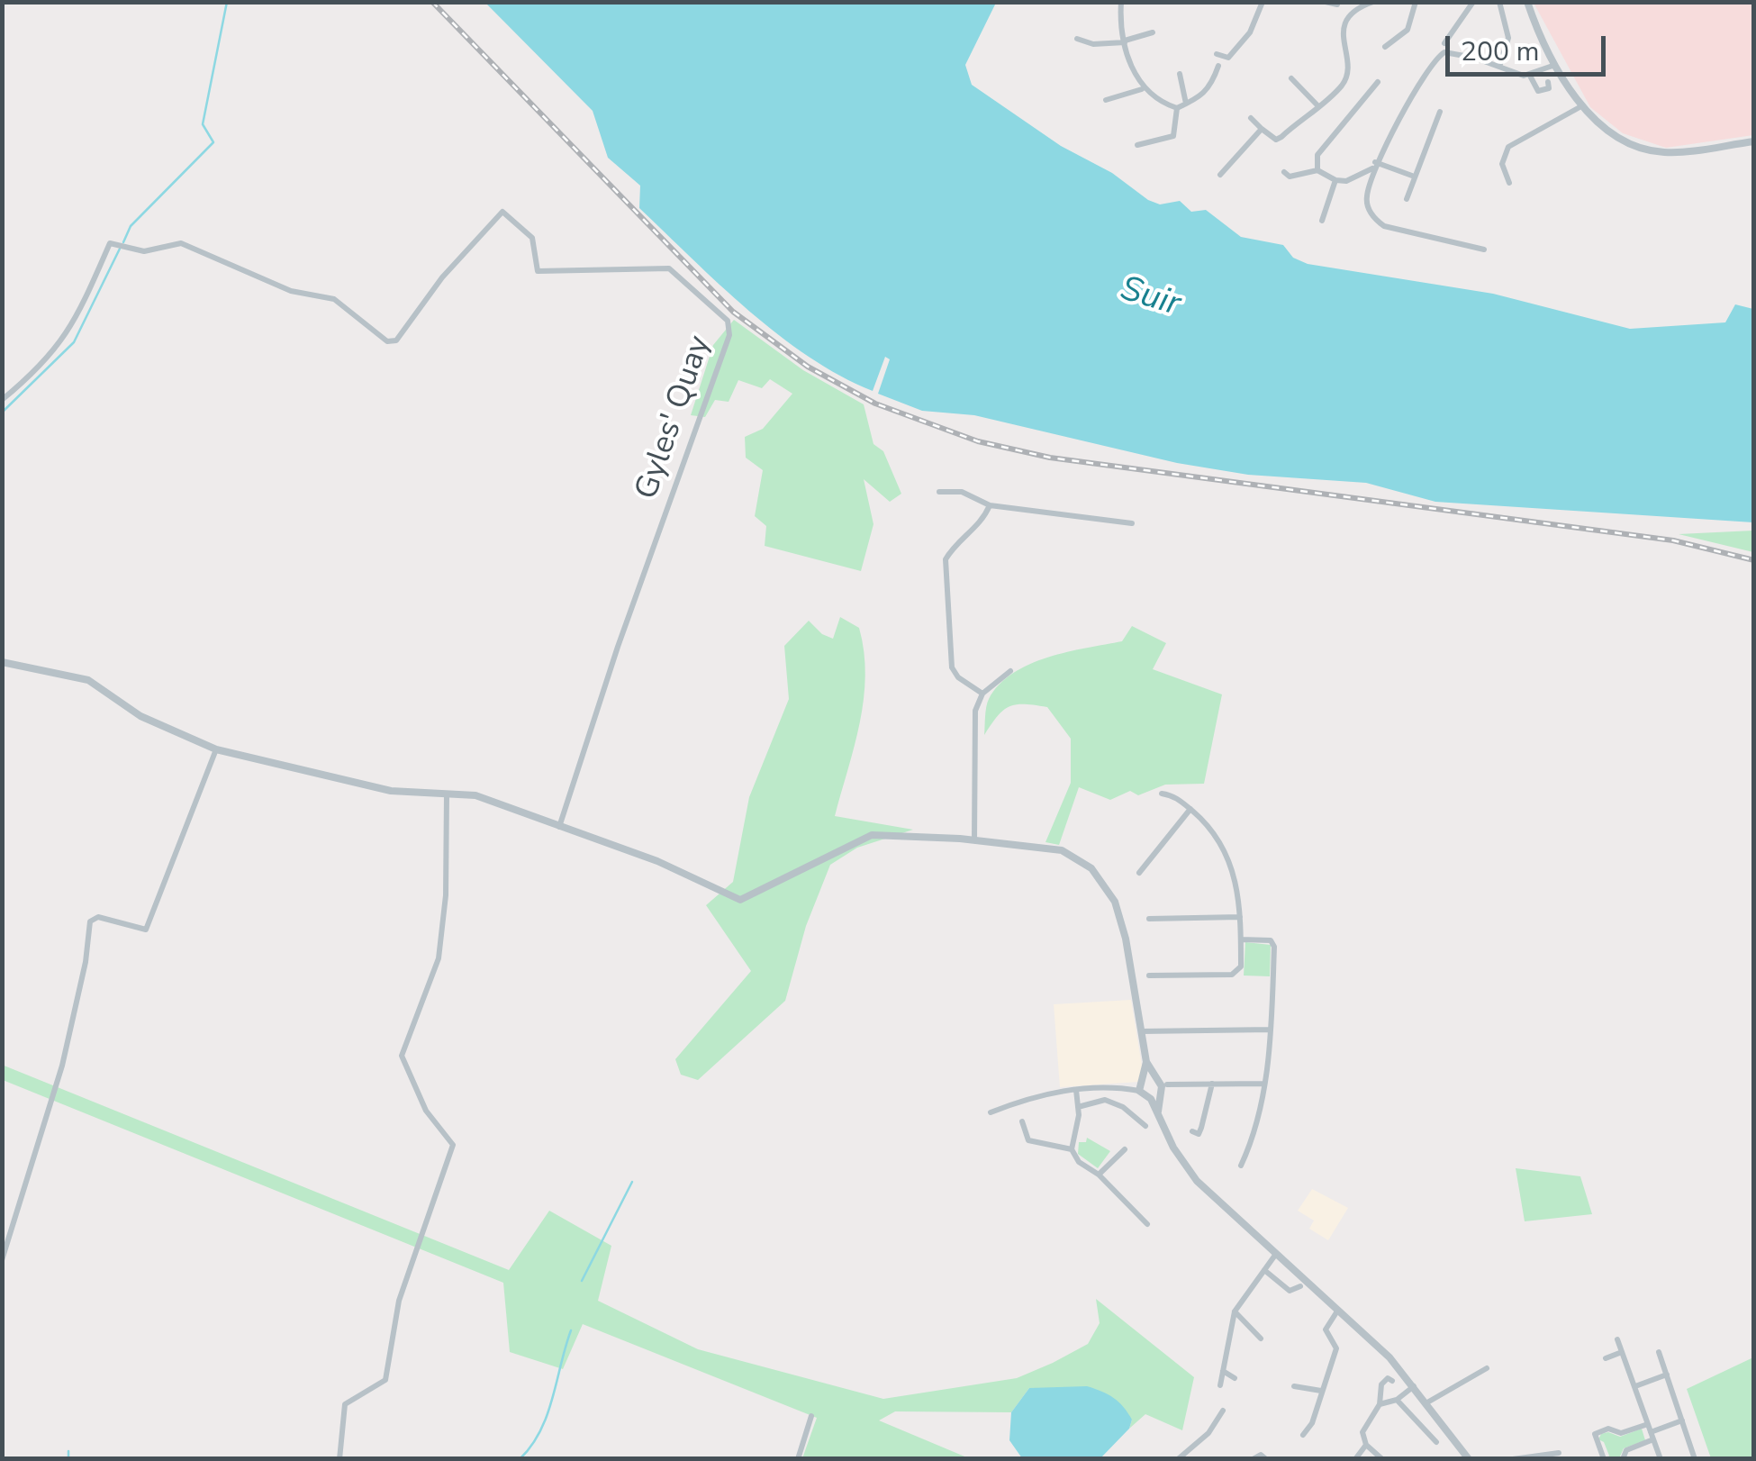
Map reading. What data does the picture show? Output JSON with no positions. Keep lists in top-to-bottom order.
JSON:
{
  "streets": {
    "street": ["Gyles' Quay"]
  },
  "water": ["Suir"],
  "scale_bar": "200 m"
}
